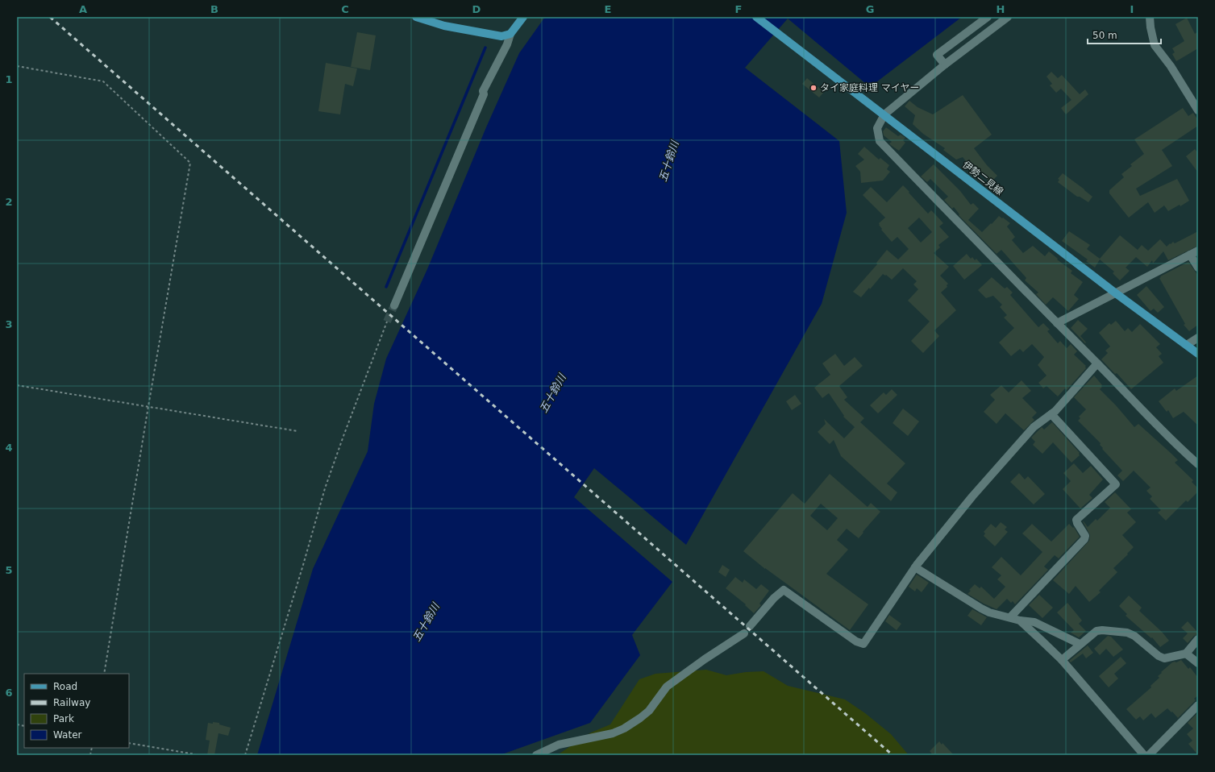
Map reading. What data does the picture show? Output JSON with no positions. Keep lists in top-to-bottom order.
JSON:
{
  "streets": {
    "main road": ["伊勢二見線"]
  },
  "water": ["五十鈴川"],
  "places": ["タイ家庭料理 マイヤー"],
  "legend": [
    "Road",
    "Railway",
    "Park",
    "Water"
  ],
  "scale_bar": "50 m",
  "grid": {
    "columns": [
      "A",
      "B",
      "C",
      "D",
      "E",
      "F",
      "G",
      "H",
      "I"
    ],
    "rows": [
      "1",
      "2",
      "3",
      "4",
      "5",
      "6"
    ]
  }
}
